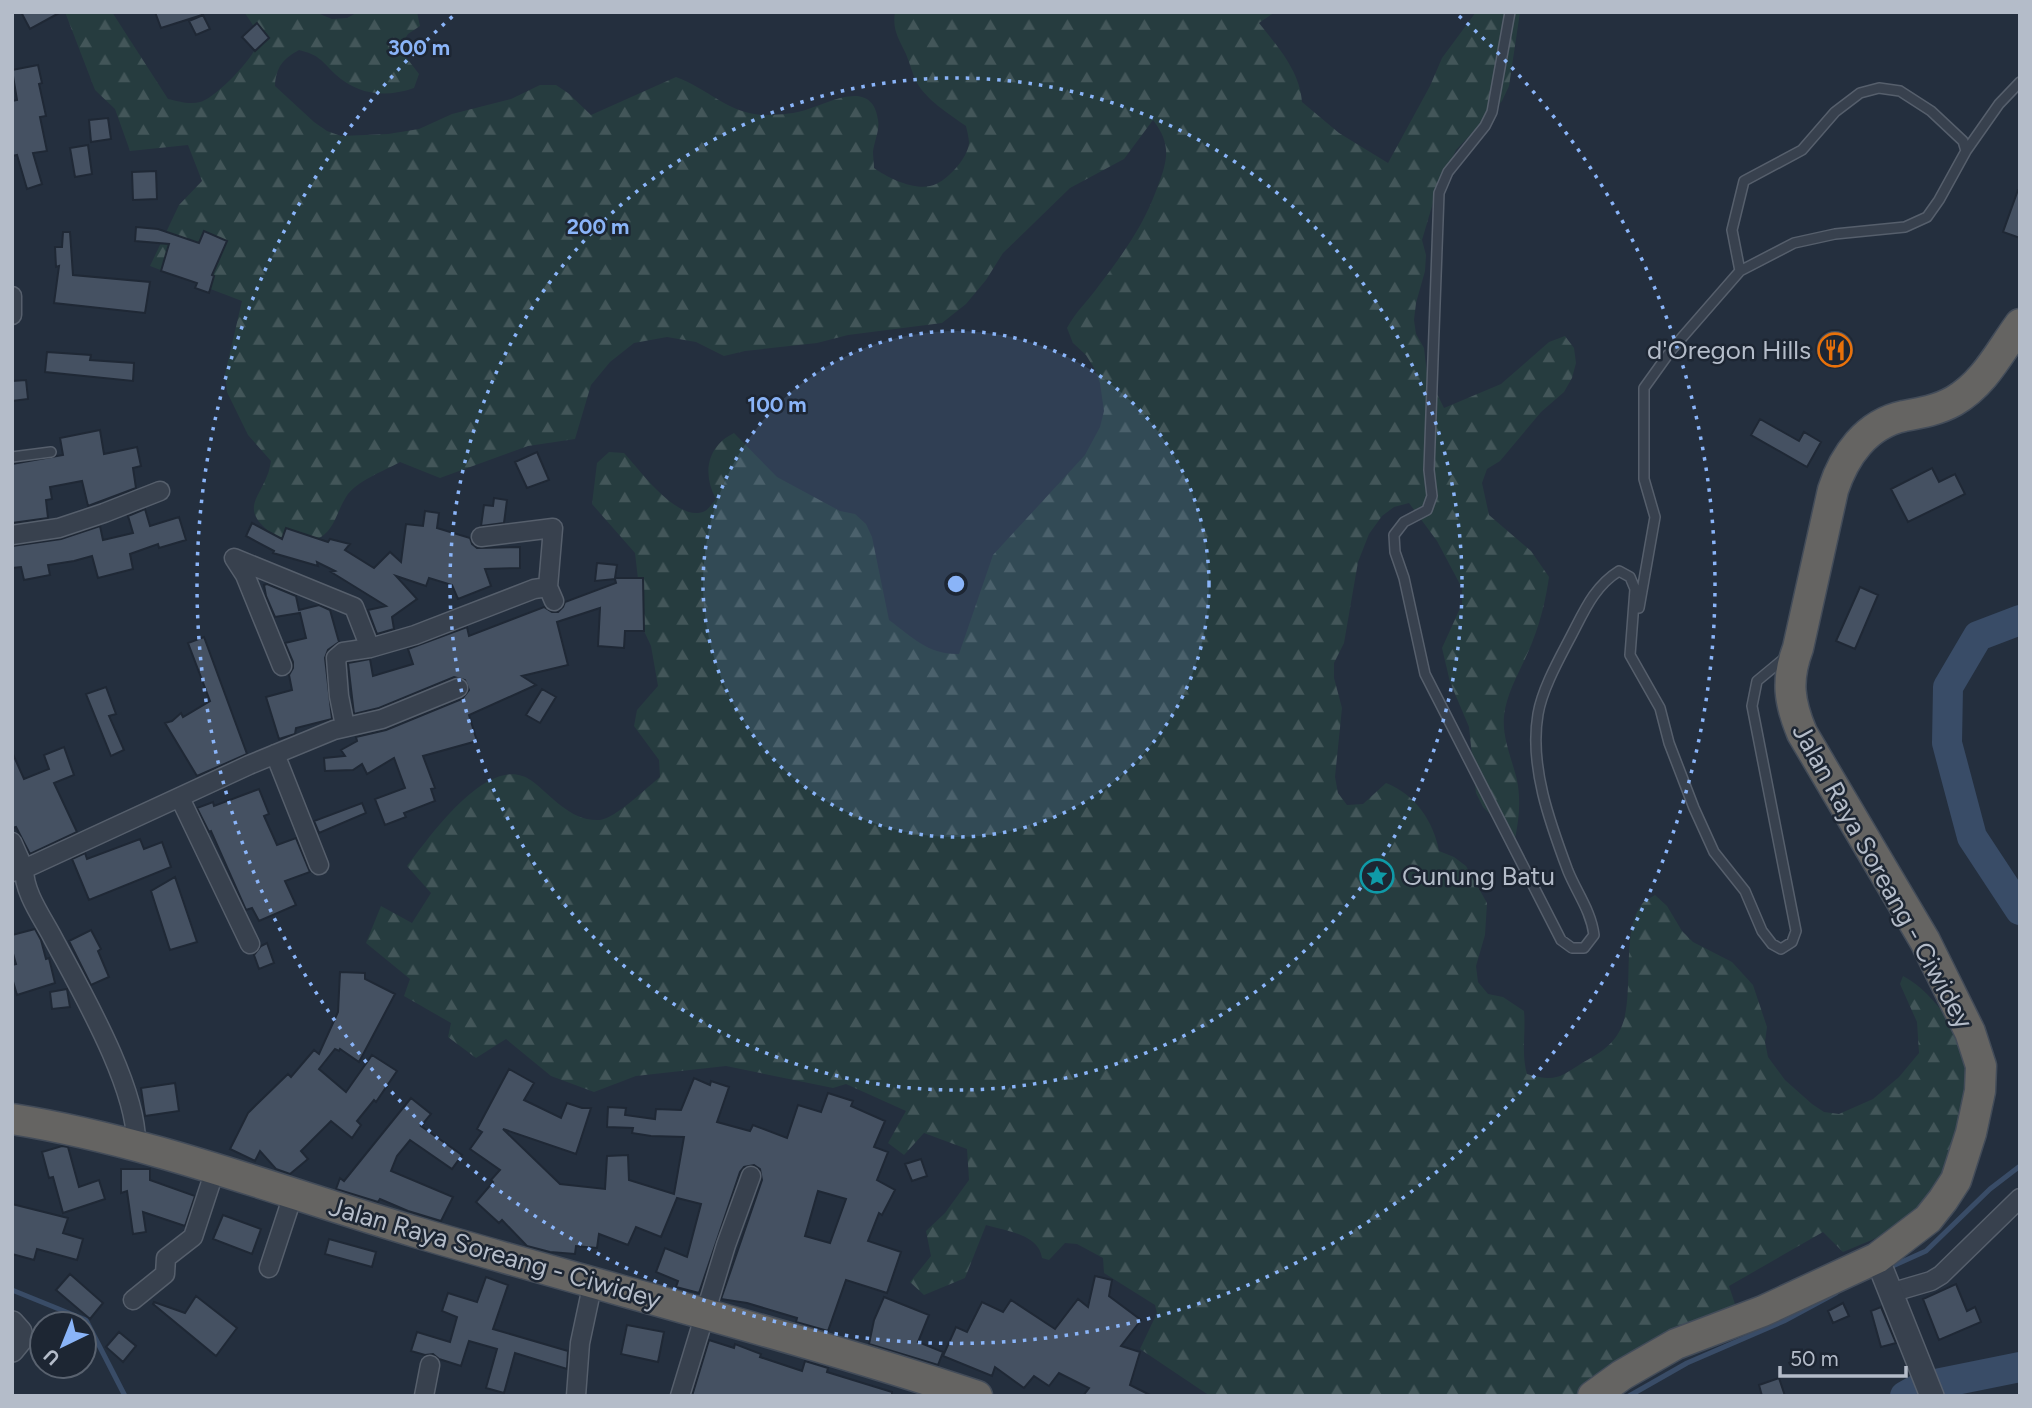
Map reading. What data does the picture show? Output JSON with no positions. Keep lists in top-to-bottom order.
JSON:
{
  "streets": {
    "highway": ["Jalan Raya Soreang - Ciwidey"]
  },
  "places": {
    "restaurant": ["d'Oregon Hills"],
    "place": ["Gunung Batu"]
  },
  "scale_bar": "50 m",
  "north": "bottom left",
  "rings": ["300 m", "200 m", "100 m"]
}
